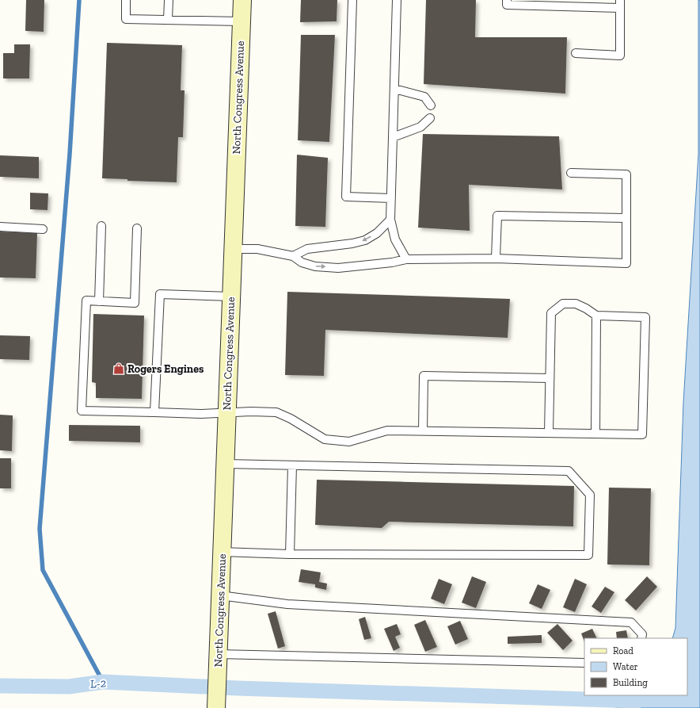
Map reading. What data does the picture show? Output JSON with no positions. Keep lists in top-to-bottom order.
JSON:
{
  "streets": {
    "street": ["North Congress Avenue"]
  },
  "water": ["L-2"],
  "places": {
    "shop": ["Rogers Engines"]
  },
  "legend": ["Road", "Water", "Building"]
}
